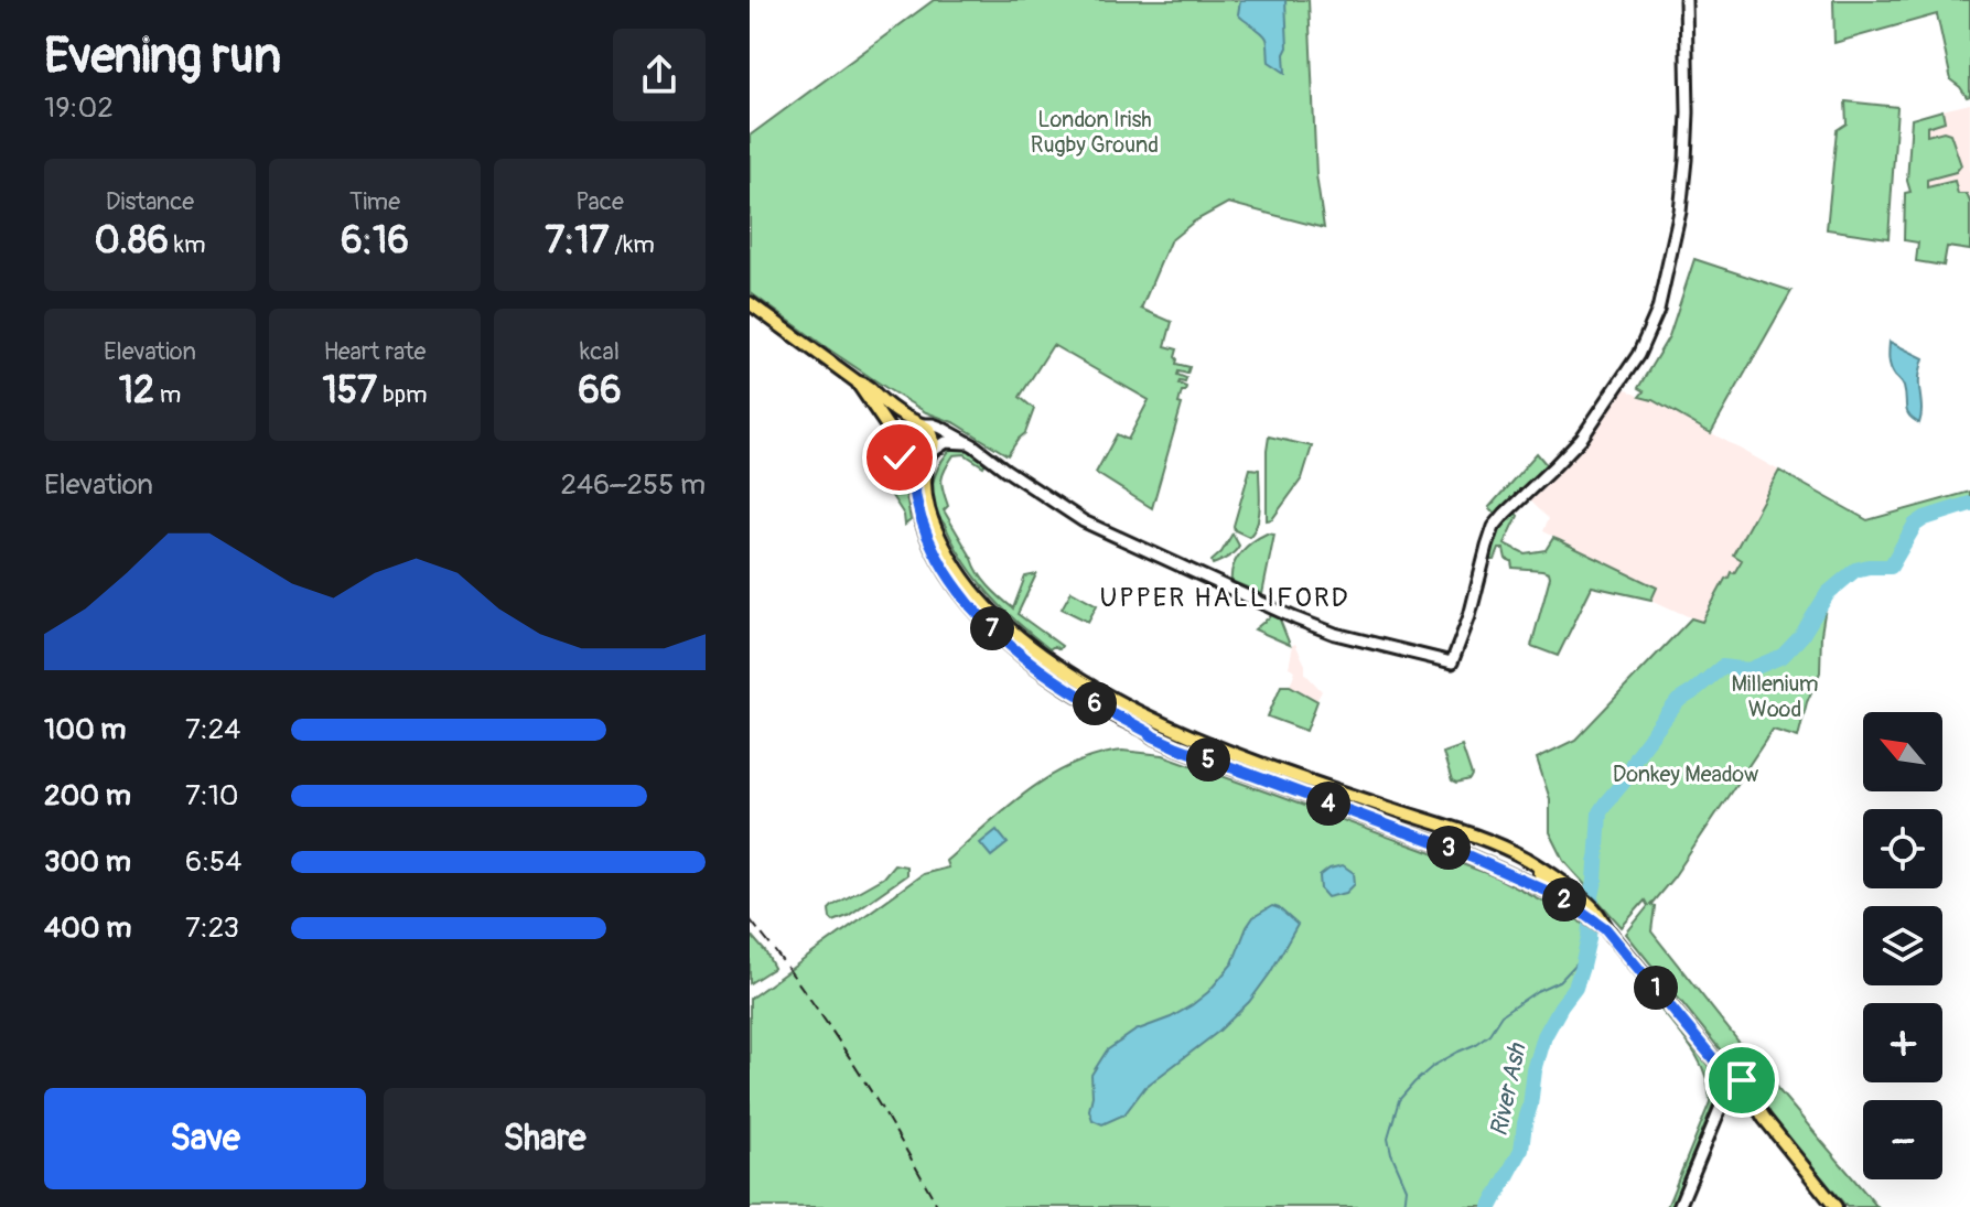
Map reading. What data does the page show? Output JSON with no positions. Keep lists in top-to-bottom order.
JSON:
{
  "districts": ["UPPER HALLIFORD"],
  "water": ["River Ash"],
  "parks": ["London Irish Rugby Ground", "Millenium Wood", "Donkey Meadow"],
  "north": "top left",
  "page": {
    "heading": ["Evening run", "19:02"],
    "stats": [
      ["Distance", "0.86 km"],
      ["Time", "6:16"],
      ["Pace", "7:17 /km"],
      ["Elevation", "12 m"],
      ["Heart rate", "157 bpm"],
      ["kcal", "66"]
    ],
    "chart": ["Elevation", "246–255 m"],
    "pins": [
      "7",
      "6",
      "5",
      "4",
      "3",
      "2",
      "1"
    ],
    "list": [
      {
        "name": "100 m",
        "note": "7:24"
      },
      {
        "name": "200 m",
        "note": "7:10"
      },
      {
        "name": "300 m",
        "note": "6:54"
      },
      {
        "name": "400 m",
        "note": "7:23"
      }
    ],
    "map_buttons": ["+", "−"],
    "buttons": ["Save", "Share"]
  }
}
